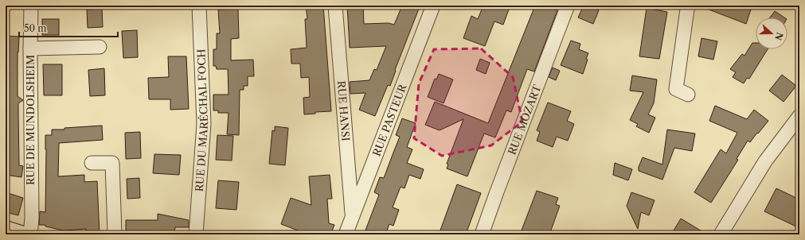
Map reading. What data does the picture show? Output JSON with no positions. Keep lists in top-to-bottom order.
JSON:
{
  "streets": {
    "street": [
      "RUE HANSI",
      "RUE DE MUNDOLSHEIM",
      "RUE DU MARÉCHAL FOCH",
      "RUE PASTEUR",
      "RUE MOZART"
    ]
  },
  "crossings": [
    ["RUE HANSI", "RUE PASTEUR"]
  ],
  "scale_bar": "50 m",
  "north": "right"
}
